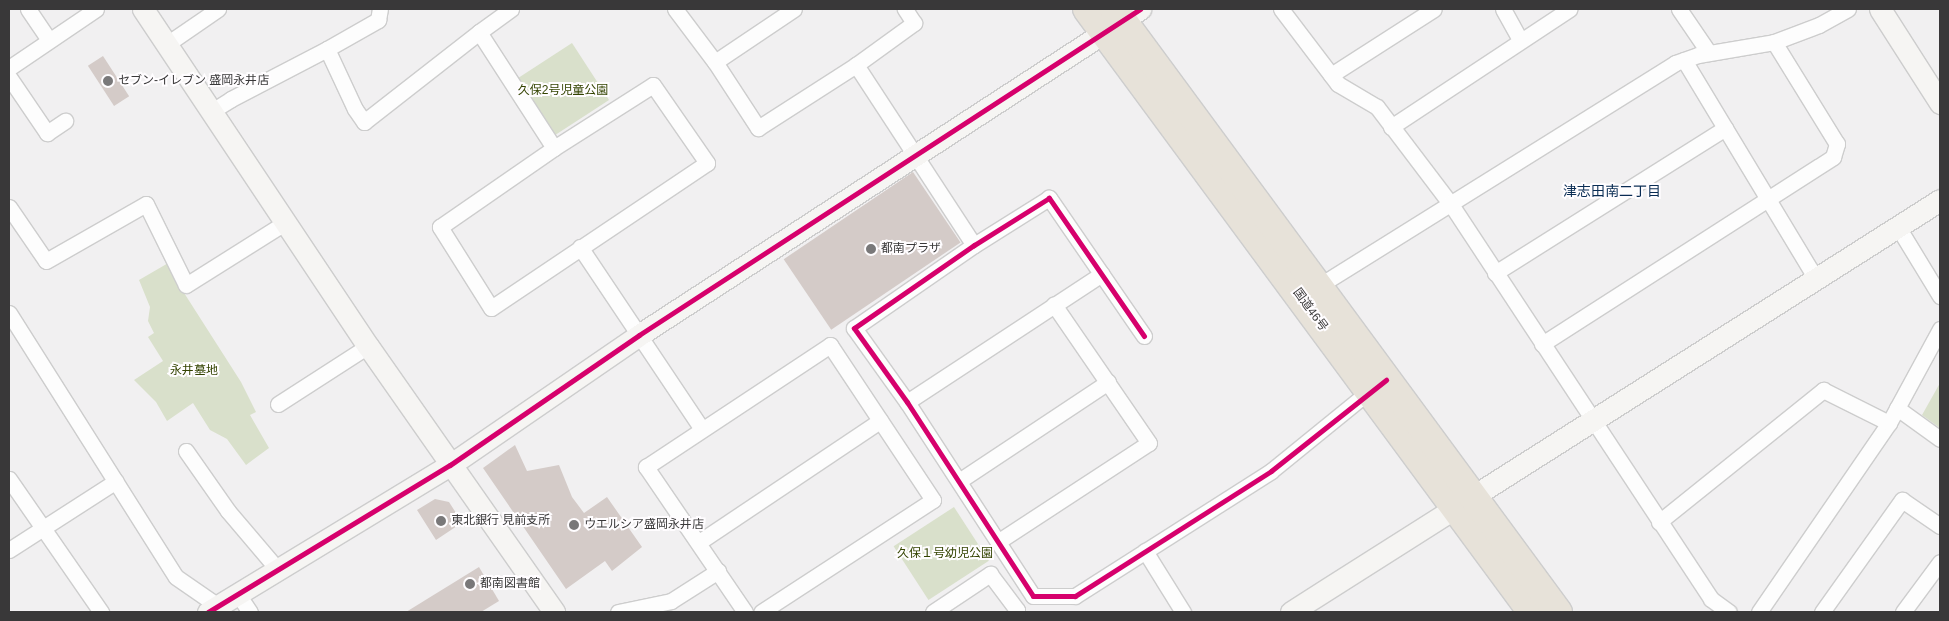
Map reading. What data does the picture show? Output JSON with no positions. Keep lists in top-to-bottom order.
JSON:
{
  "streets": {
    "highway": ["国道46号"]
  },
  "districts": ["津志田南二丁目"],
  "parks": ["久保2号児童公園", "永井墓地", "久保１号幼児公園"],
  "places": [
    "セブン-イレブン 盛岡永井店",
    "都南プラザ",
    "東北銀行 見前支所",
    "ウエルシア盛岡永井店",
    "都南図書館"
  ]
}
